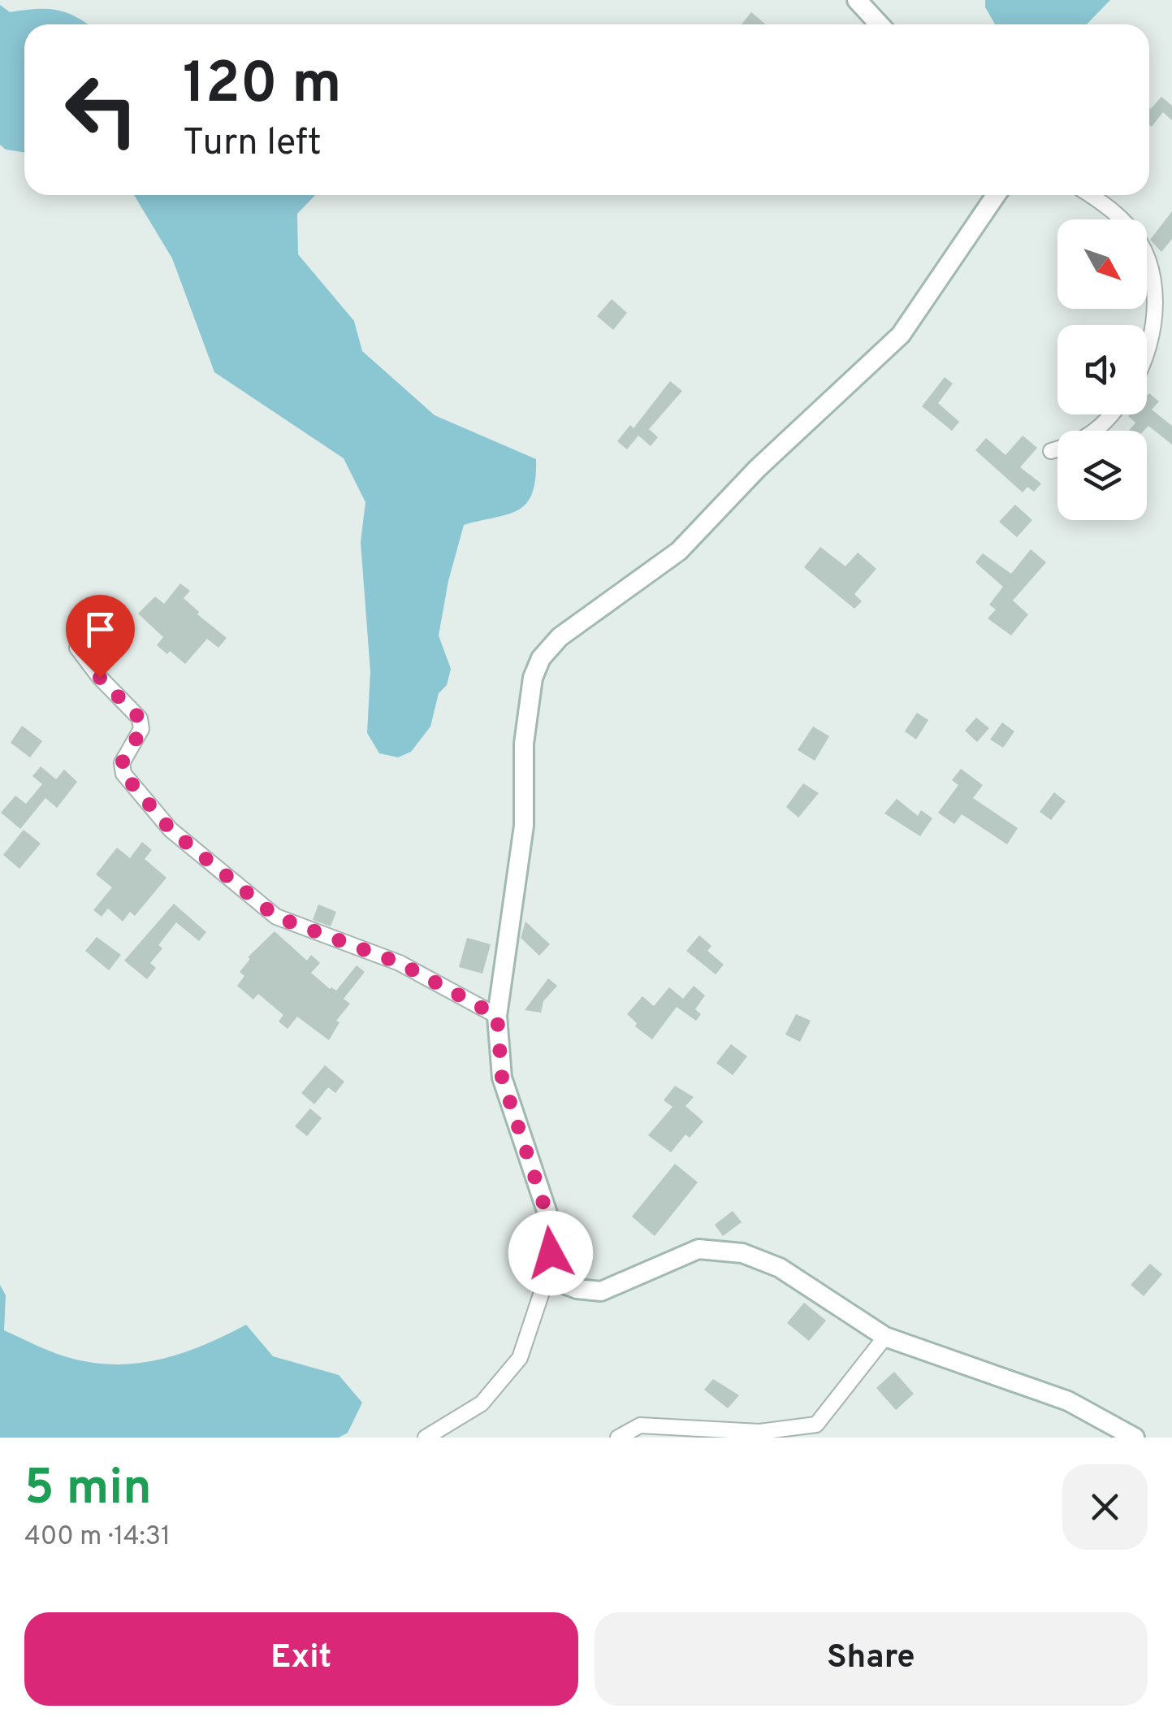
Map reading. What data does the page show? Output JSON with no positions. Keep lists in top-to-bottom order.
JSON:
{
  "north": "bottom right",
  "page": {
    "turn": ["120 m", "Turn left"],
    "heading": ["5 min", "400 m · 14:31"],
    "buttons": ["Exit", "Share"]
  }
}
